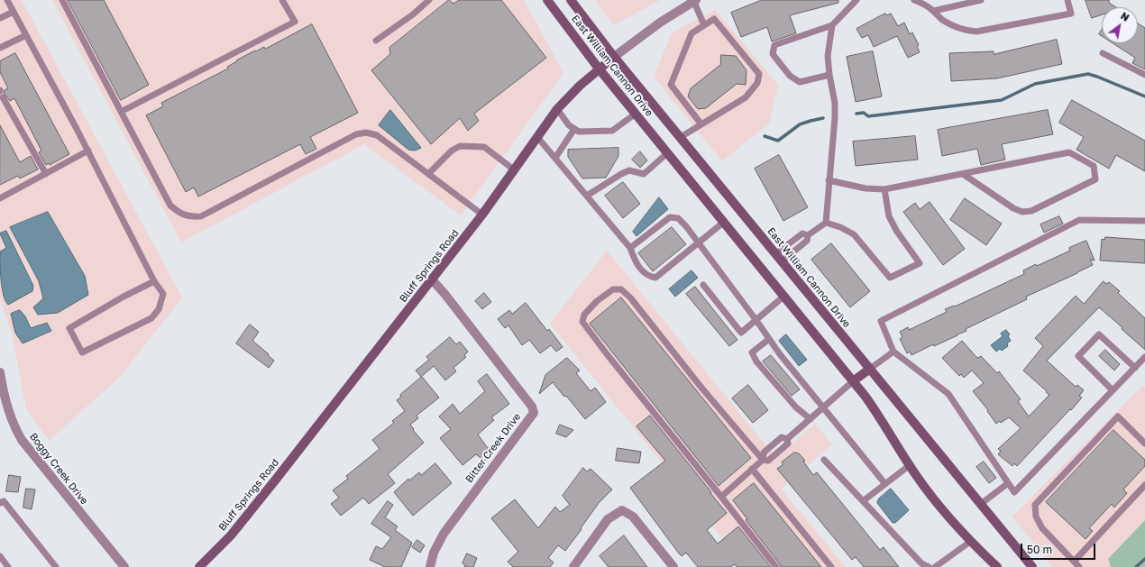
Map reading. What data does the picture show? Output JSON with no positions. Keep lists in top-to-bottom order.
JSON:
{
  "streets": {
    "main road": ["East William Cannon Drive", "Bluff Springs Road"],
    "street": ["Bitter Creek Drive", "Boggy Creek Drive"]
  },
  "crossings": [
    ["East William Cannon Drive", "Bluff Springs Road"],
    ["Bluff Springs Road", "Bitter Creek Drive"]
  ],
  "scale_bar": "50 m",
  "north": "top right"
}
